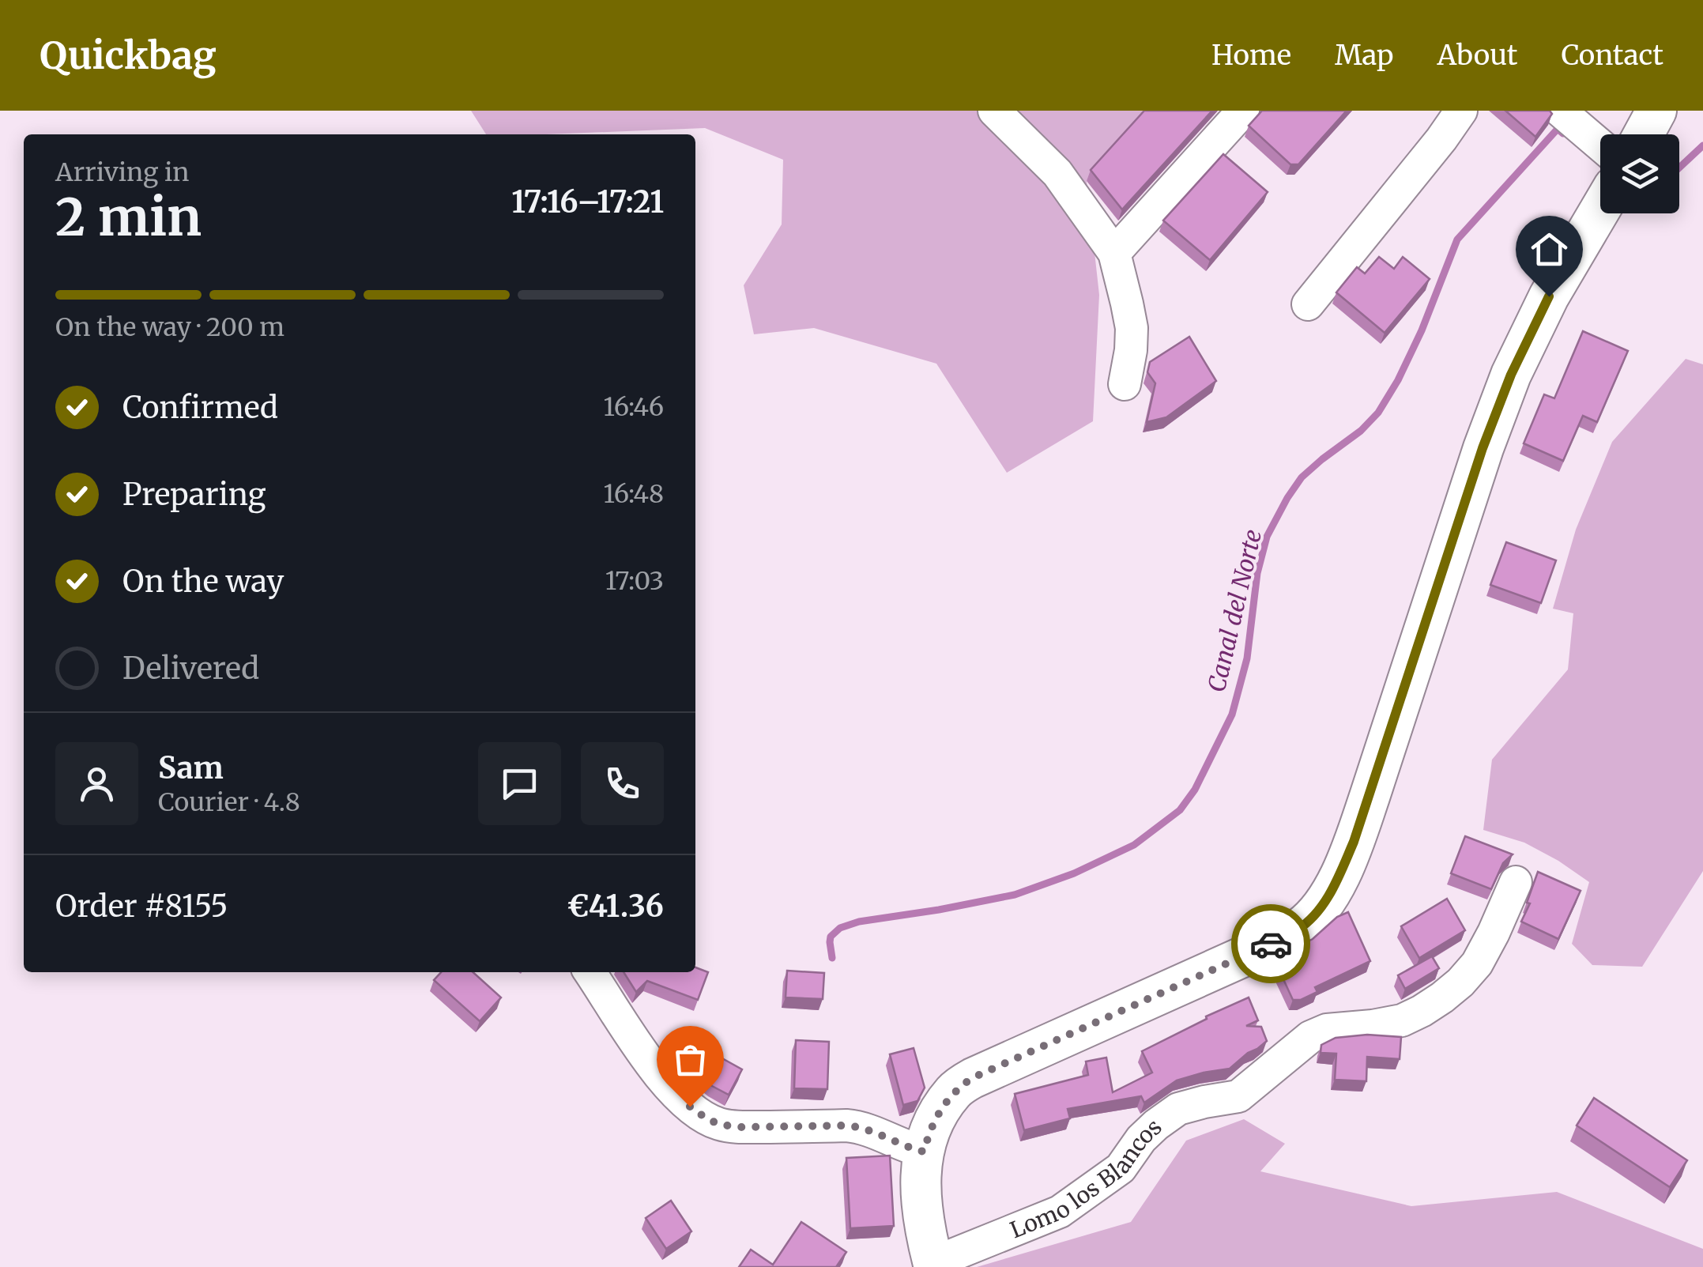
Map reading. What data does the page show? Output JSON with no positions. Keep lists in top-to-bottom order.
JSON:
{
  "streets": {
    "street": ["Lomo los Blancos"]
  },
  "water": ["Canal del Norte"],
  "page": {
    "header": "Quickbag",
    "nav": [
      "Home",
      "Map",
      "About",
      "Contact"
    ],
    "heading": ["2 min", "Arriving in", "17:16–17:21"],
    "panel": [
      "Sam",
      "Courier · 4.8",
      "Order #8155",
      "€41.36"
    ],
    "bar": "On the way · 200 m",
    "list": [
      ["Confirmed", "16:46"],
      ["Preparing", "16:48"],
      ["On the way", "17:03"],
      "Delivered"
    ]
  }
}
